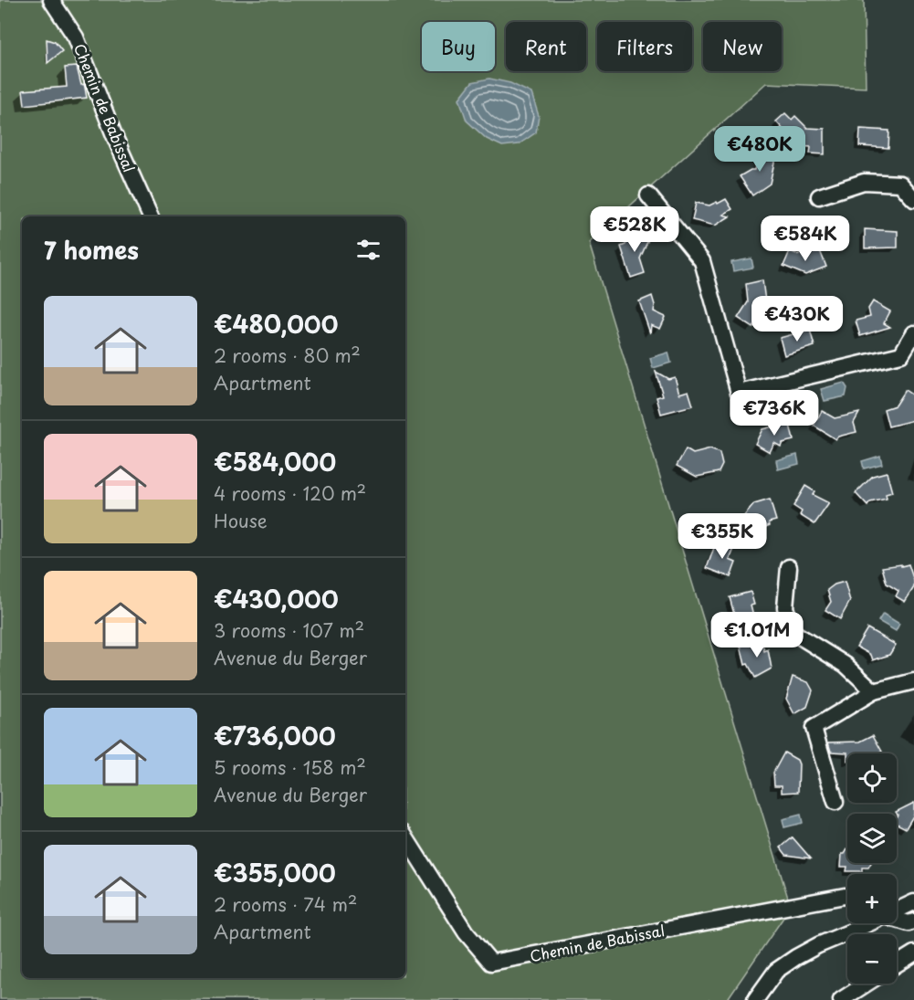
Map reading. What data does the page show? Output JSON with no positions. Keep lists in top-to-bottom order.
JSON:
{
  "streets": {
    "street": ["Chemin de Babissal"]
  },
  "page": {
    "chip": [
      "Buy",
      "Rent",
      "Filters",
      "New"
    ],
    "price": [
      "€480K",
      "€528K",
      "€584K",
      "€430K",
      "€736K",
      "€355K",
      "€1.01M"
    ],
    "heading": "7 homes",
    "list": [
      {
        "name": "€480,000",
        "note": "2 rooms · 80 m² · Apartment"
      },
      {
        "name": "€584,000",
        "note": "4 rooms · 120 m² · House"
      },
      {
        "name": "€430,000",
        "note": "3 rooms · 107 m² · Avenue du Berger"
      },
      {
        "name": "€736,000",
        "note": "5 rooms · 158 m² · Avenue du Berger"
      },
      {
        "name": "€355,000",
        "note": "2 rooms · 74 m² · Apartment"
      }
    ],
    "map_buttons": ["+", "−"]
  }
}
